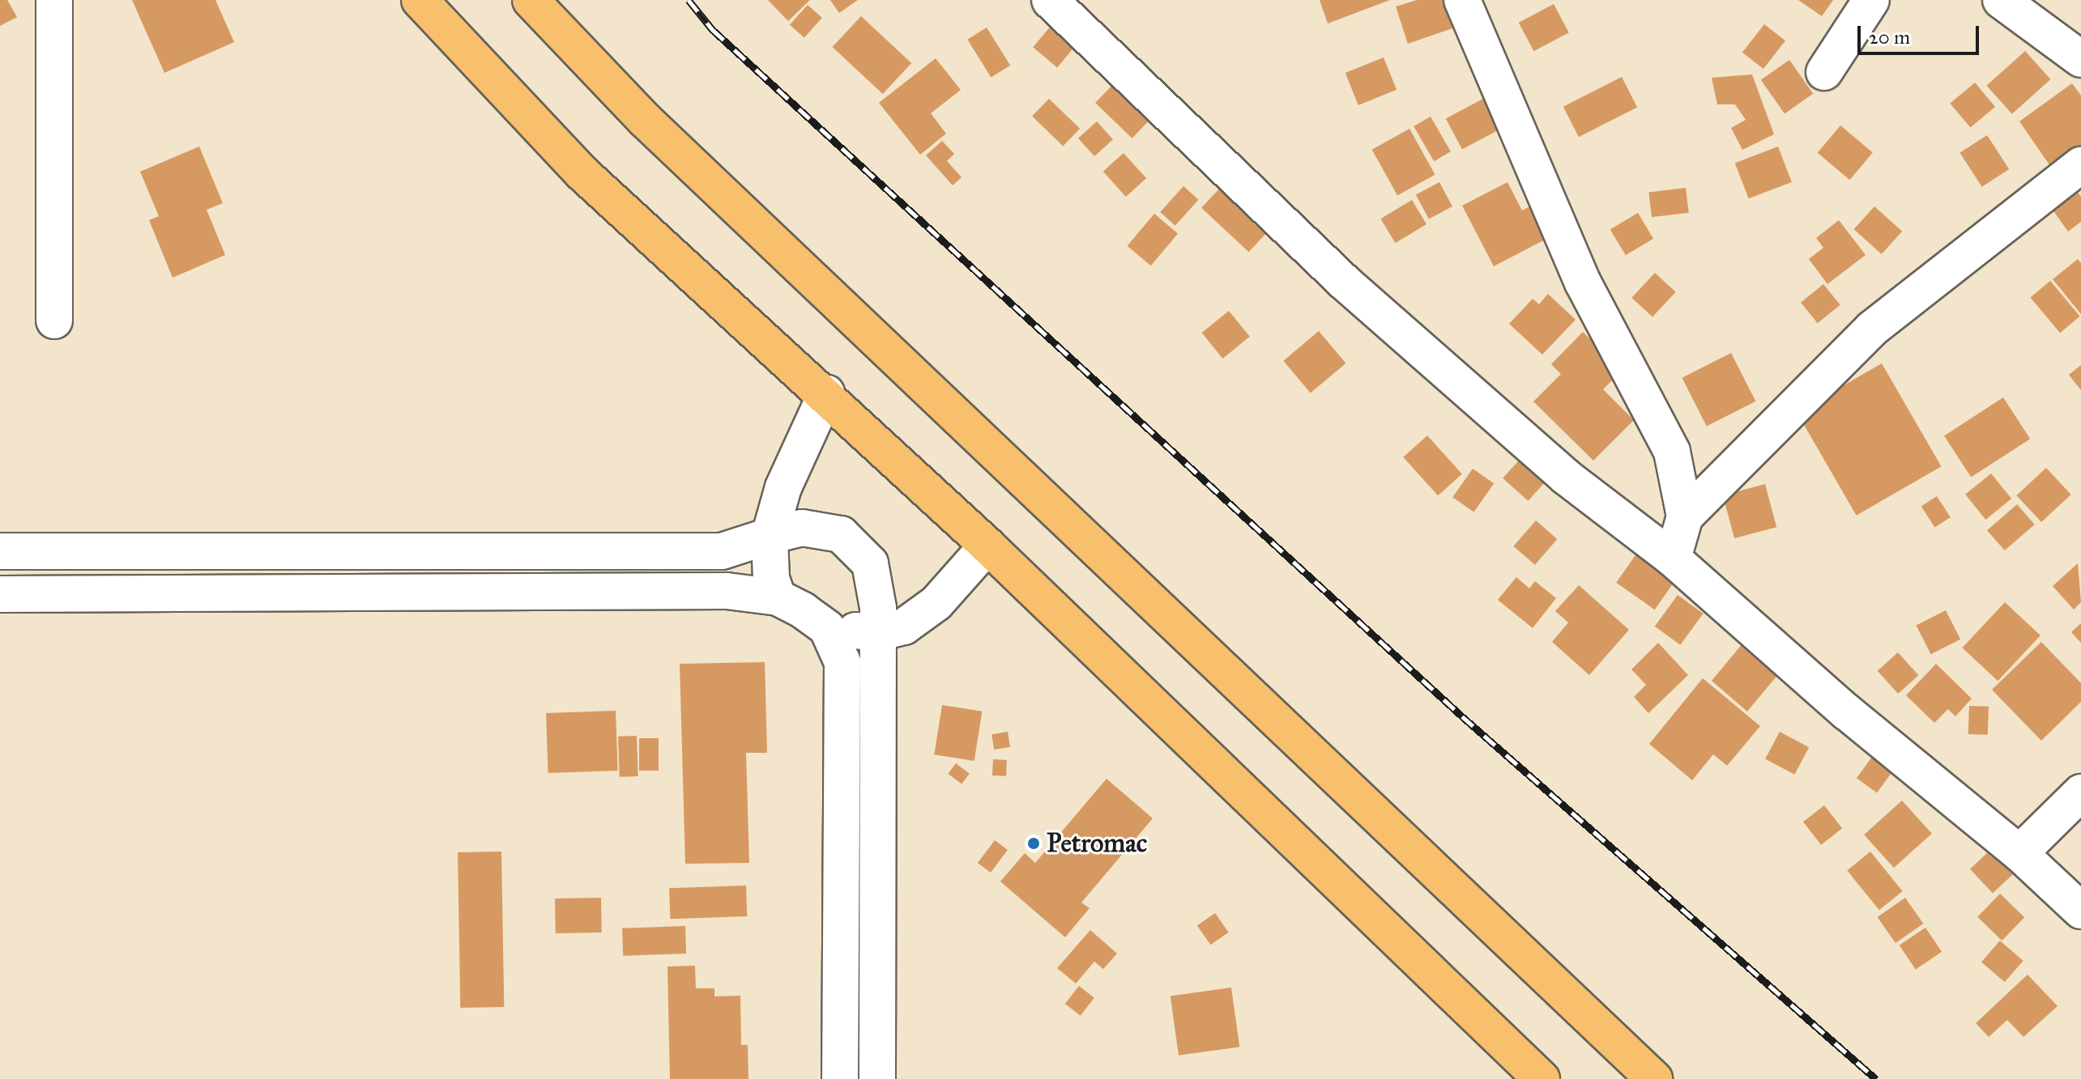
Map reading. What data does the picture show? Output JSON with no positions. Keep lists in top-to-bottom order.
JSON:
{
  "places": ["Petromac"],
  "scale_bar": "20 m"
}
